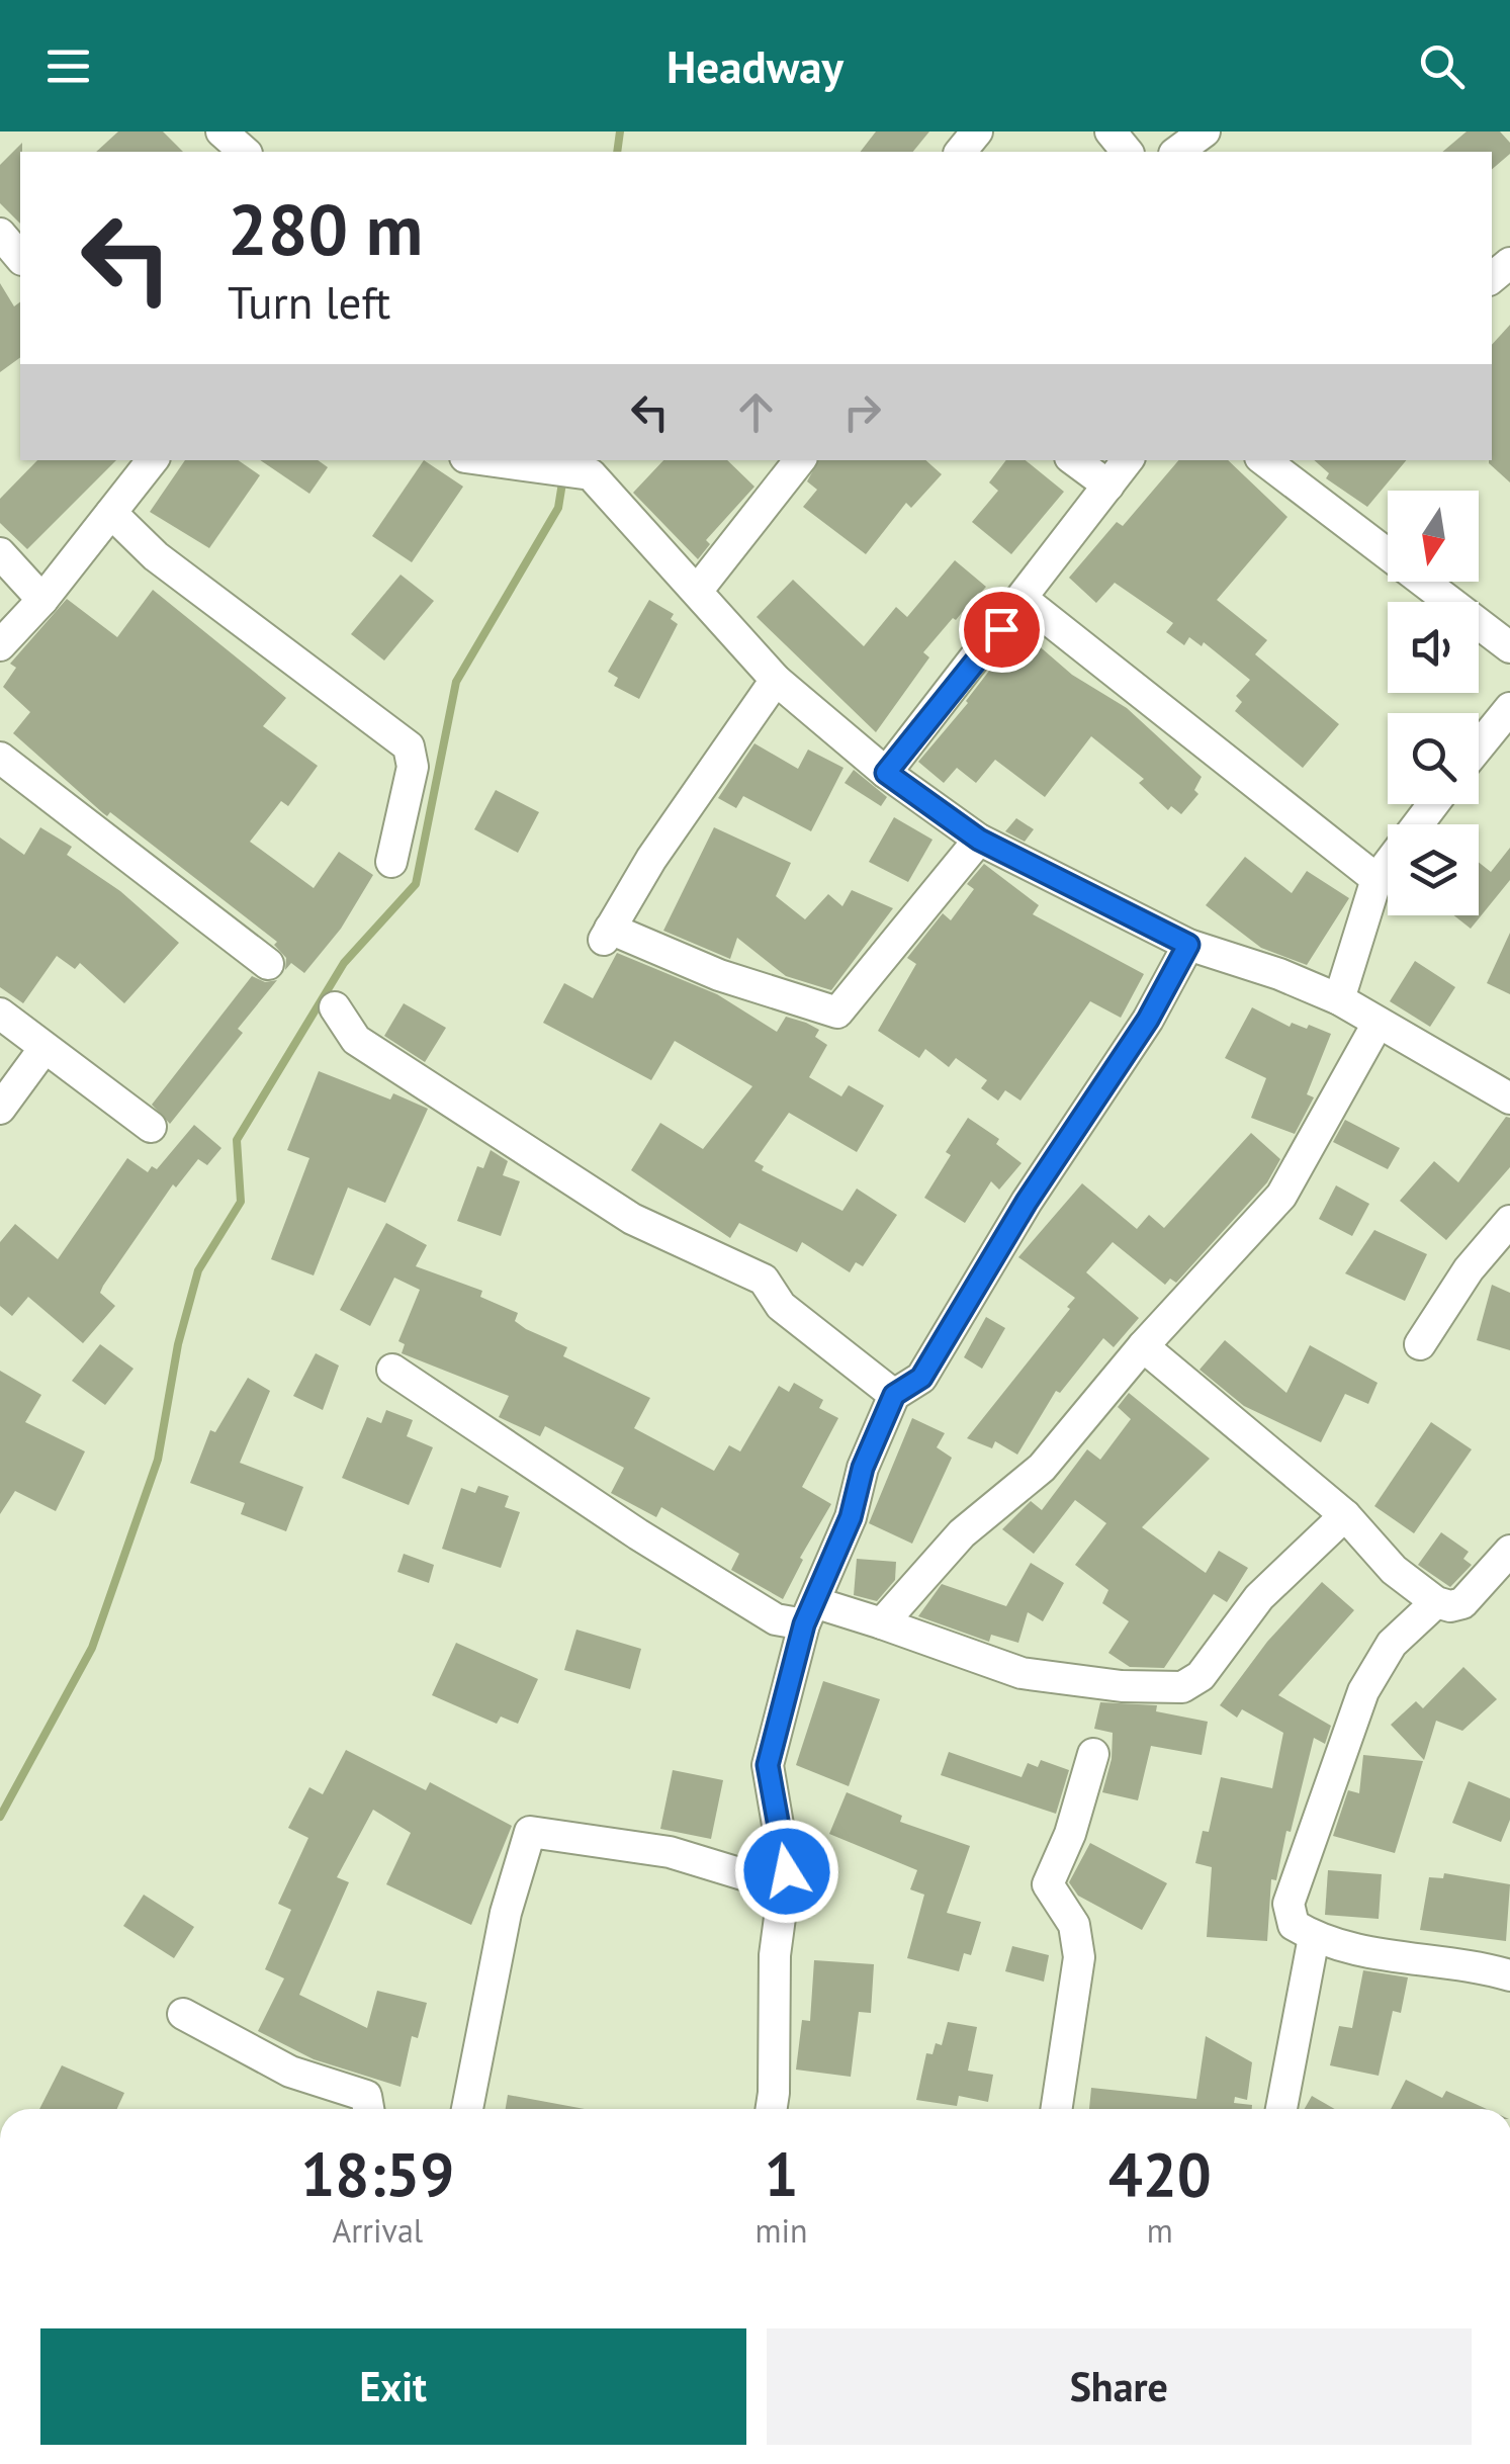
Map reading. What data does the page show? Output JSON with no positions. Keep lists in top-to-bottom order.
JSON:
{
  "north": "bottom",
  "page": {
    "header": "Headway",
    "turn": ["280 m", "Turn left"],
    "eta": [
      "18:59",
      "Arrival",
      "1",
      "min",
      "420",
      "m"
    ],
    "buttons": ["Exit", "Share"]
  }
}
